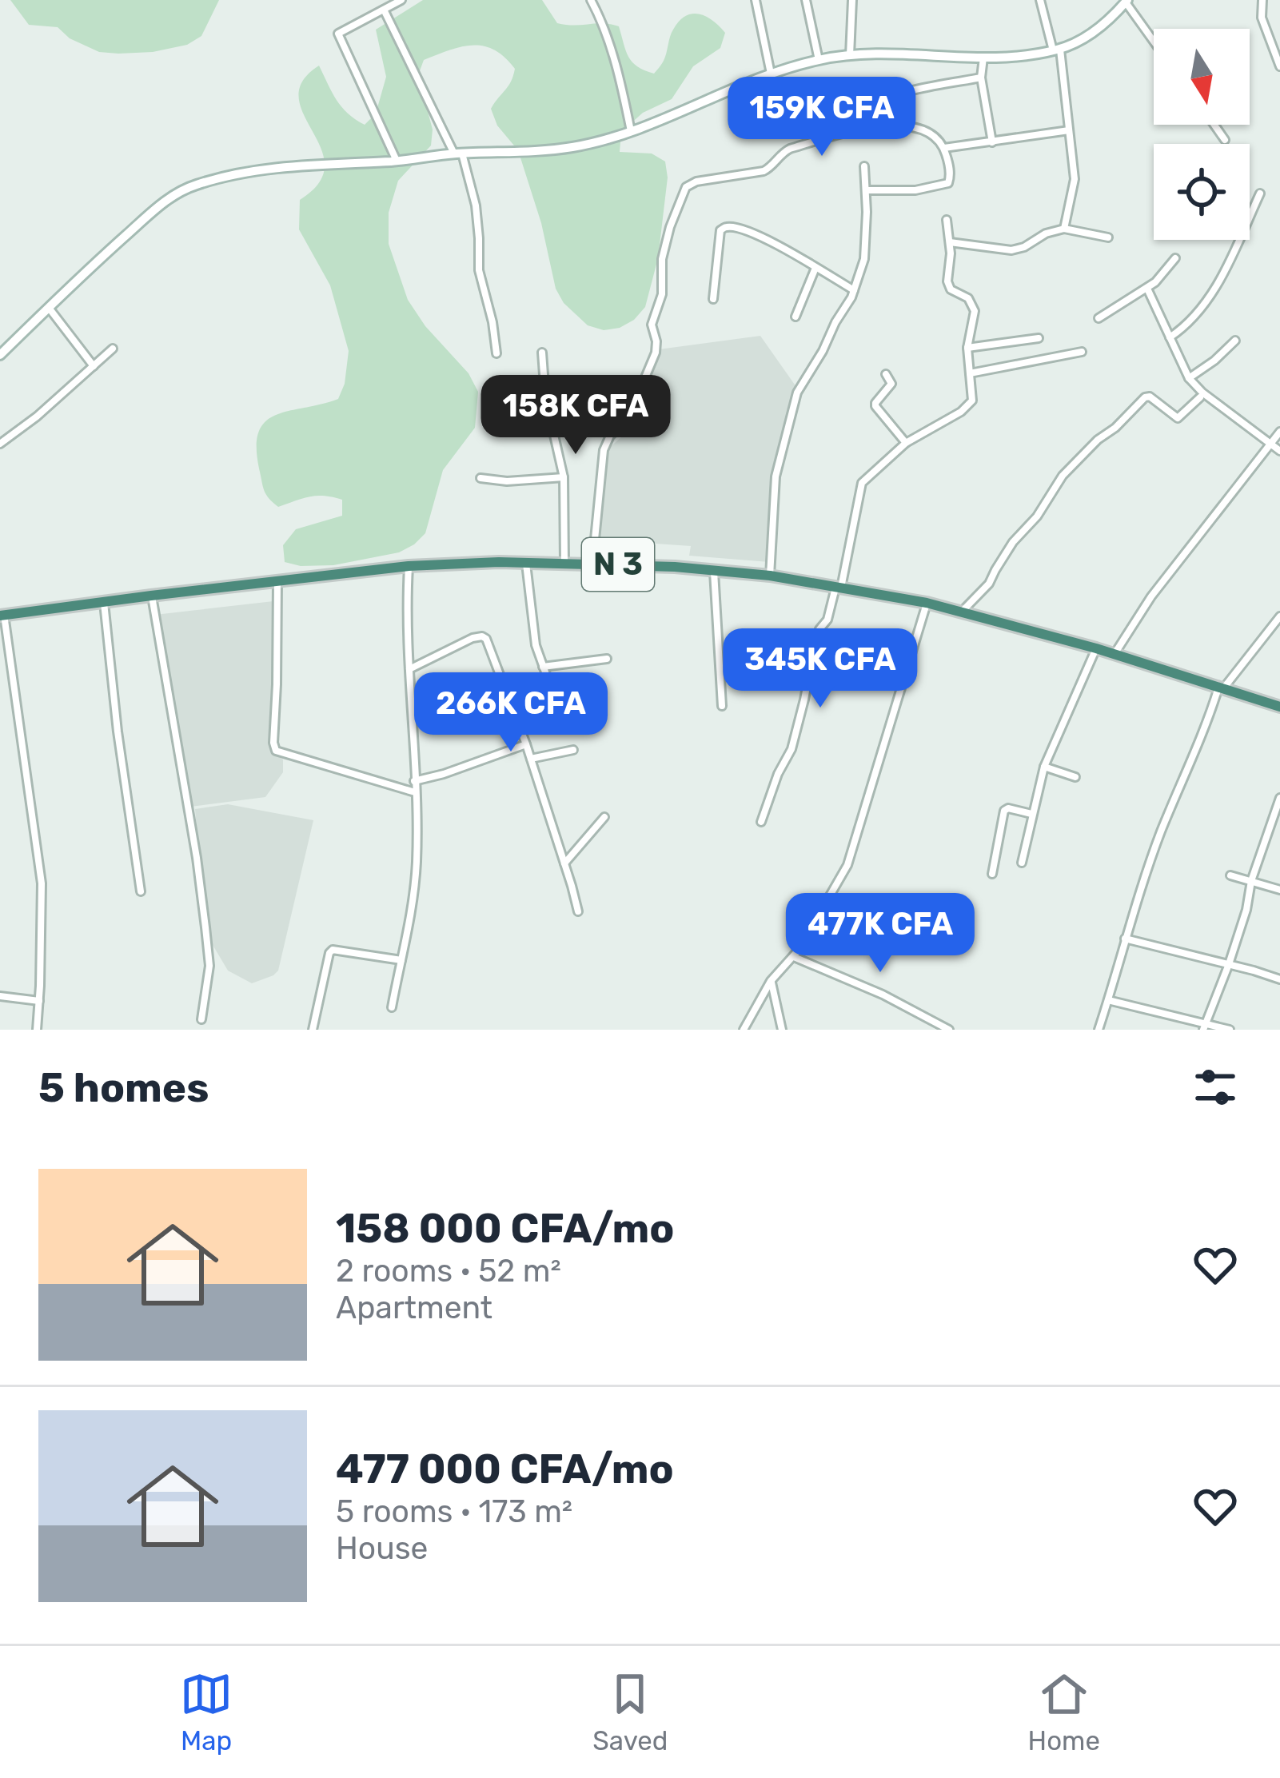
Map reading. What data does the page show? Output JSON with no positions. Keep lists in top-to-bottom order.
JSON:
{
  "streets": {
    "highway": ["N 3"]
  },
  "north": "bottom",
  "page": {
    "price": [
      "159K CFA",
      "158K CFA",
      "345K CFA",
      "266K CFA",
      "477K CFA"
    ],
    "heading": "5 homes",
    "list": [
      {
        "name": "158 000 CFA/mo",
        "note": "2 rooms · 52 m² · Apartment"
      },
      {
        "name": "477 000 CFA/mo",
        "note": "5 rooms · 173 m² · House"
      }
    ],
    "tabs": ["Map", "Saved", "Home"]
  }
}
